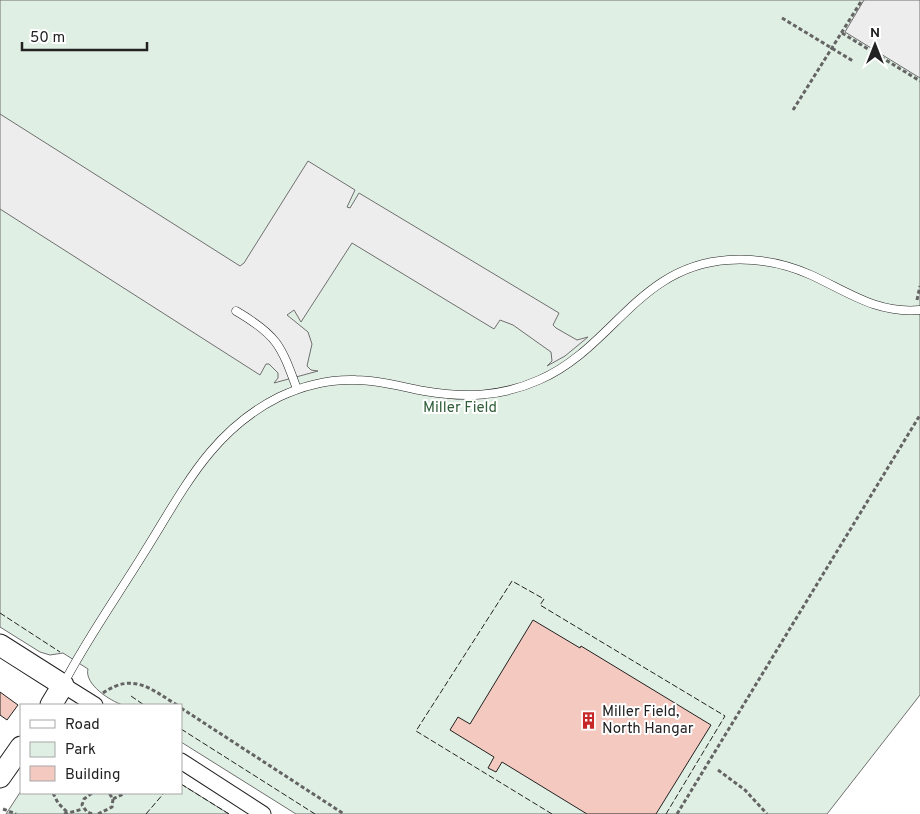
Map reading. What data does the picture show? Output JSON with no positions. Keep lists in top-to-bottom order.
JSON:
{
  "parks": ["Miller Field"],
  "places": {
    "building": ["Miller Field, North Hangar"]
  },
  "legend": ["Road", "Park", "Building"],
  "scale_bar": "50 m",
  "north": "top"
}
